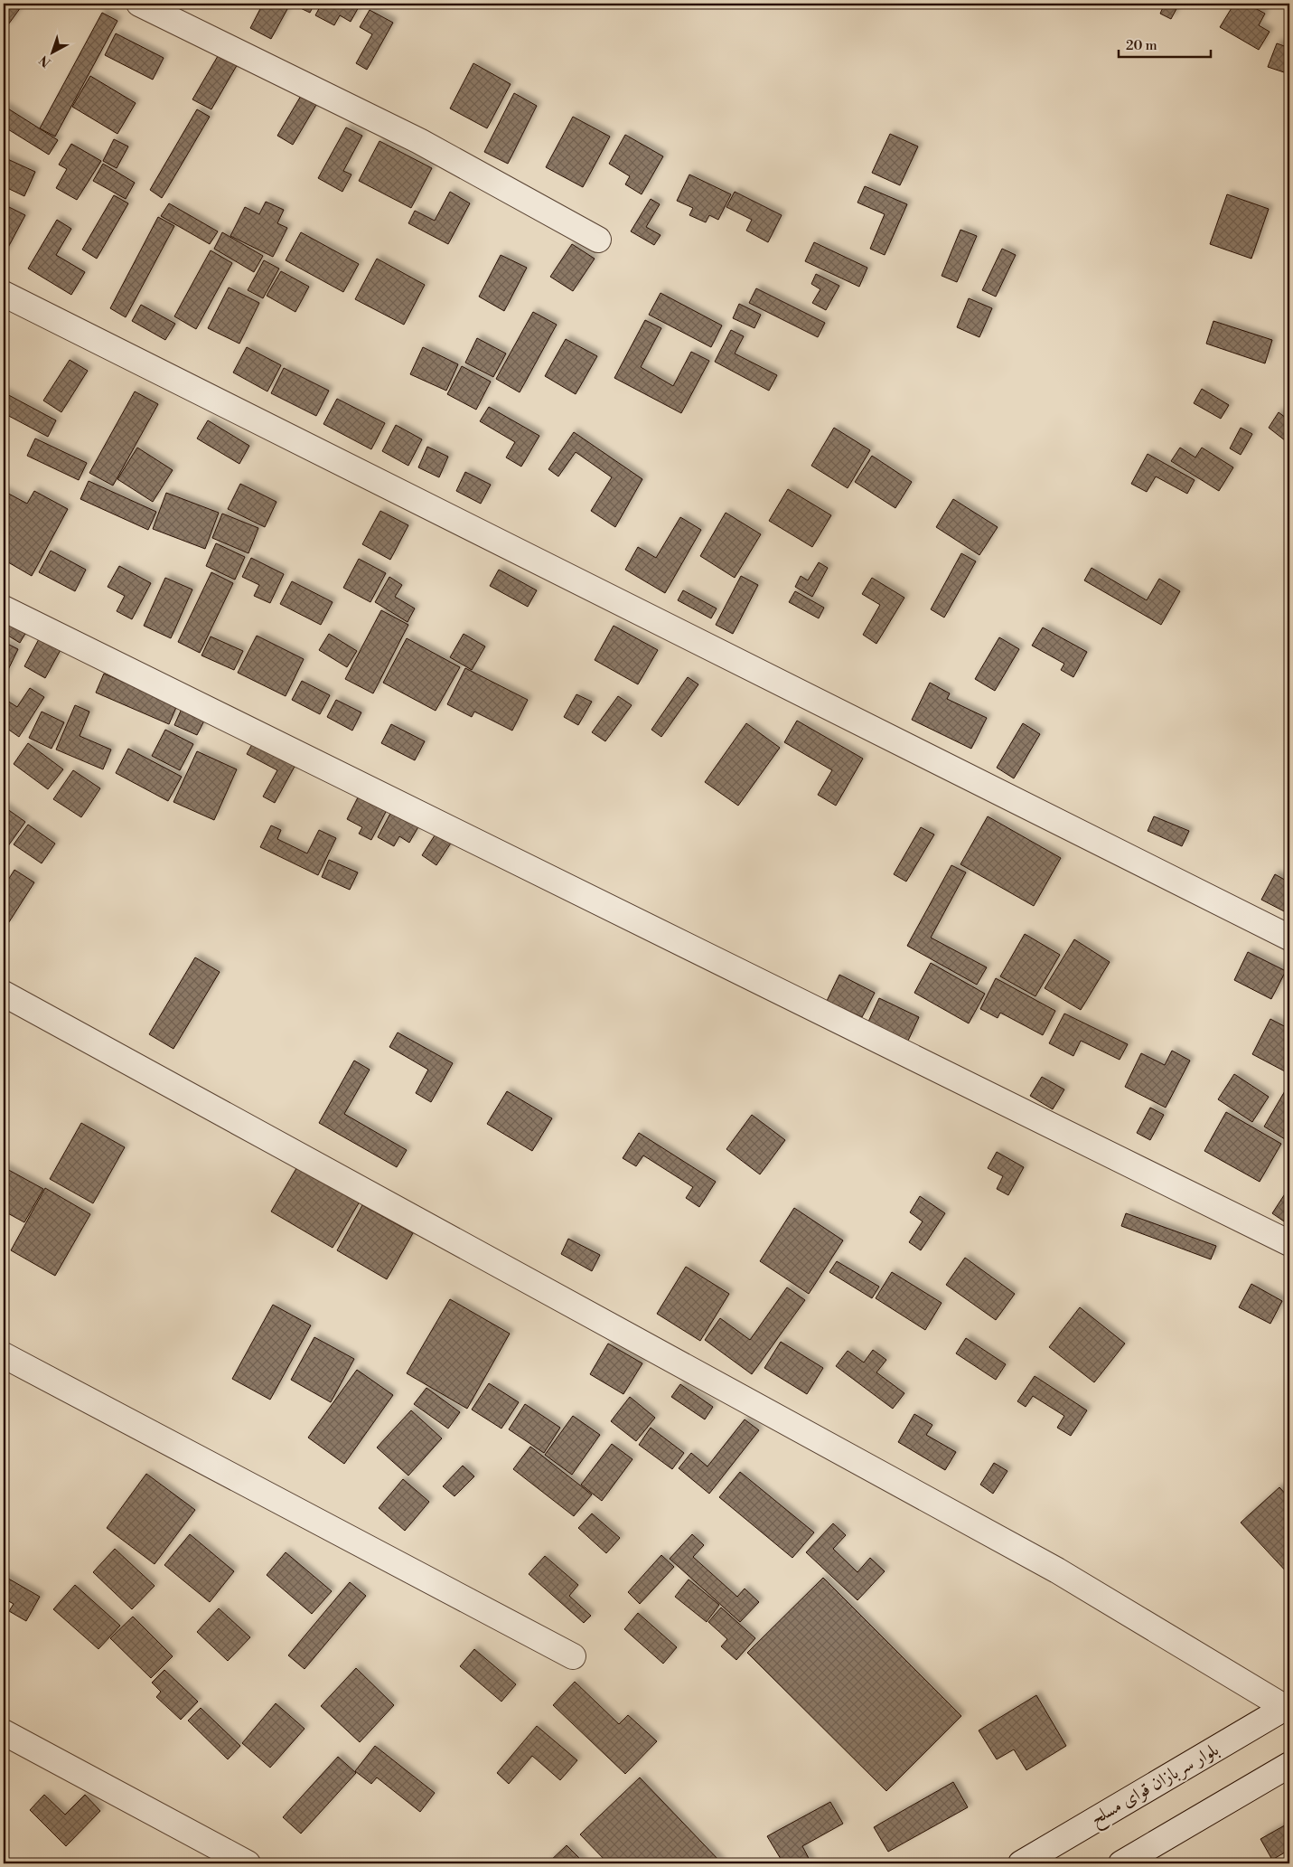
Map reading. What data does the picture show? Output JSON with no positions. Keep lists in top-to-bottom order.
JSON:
{
  "streets": {
    "street": ["بلوار سربازان قوای مسلح"]
  },
  "scale_bar": "20 m",
  "north": "bottom left"
}
